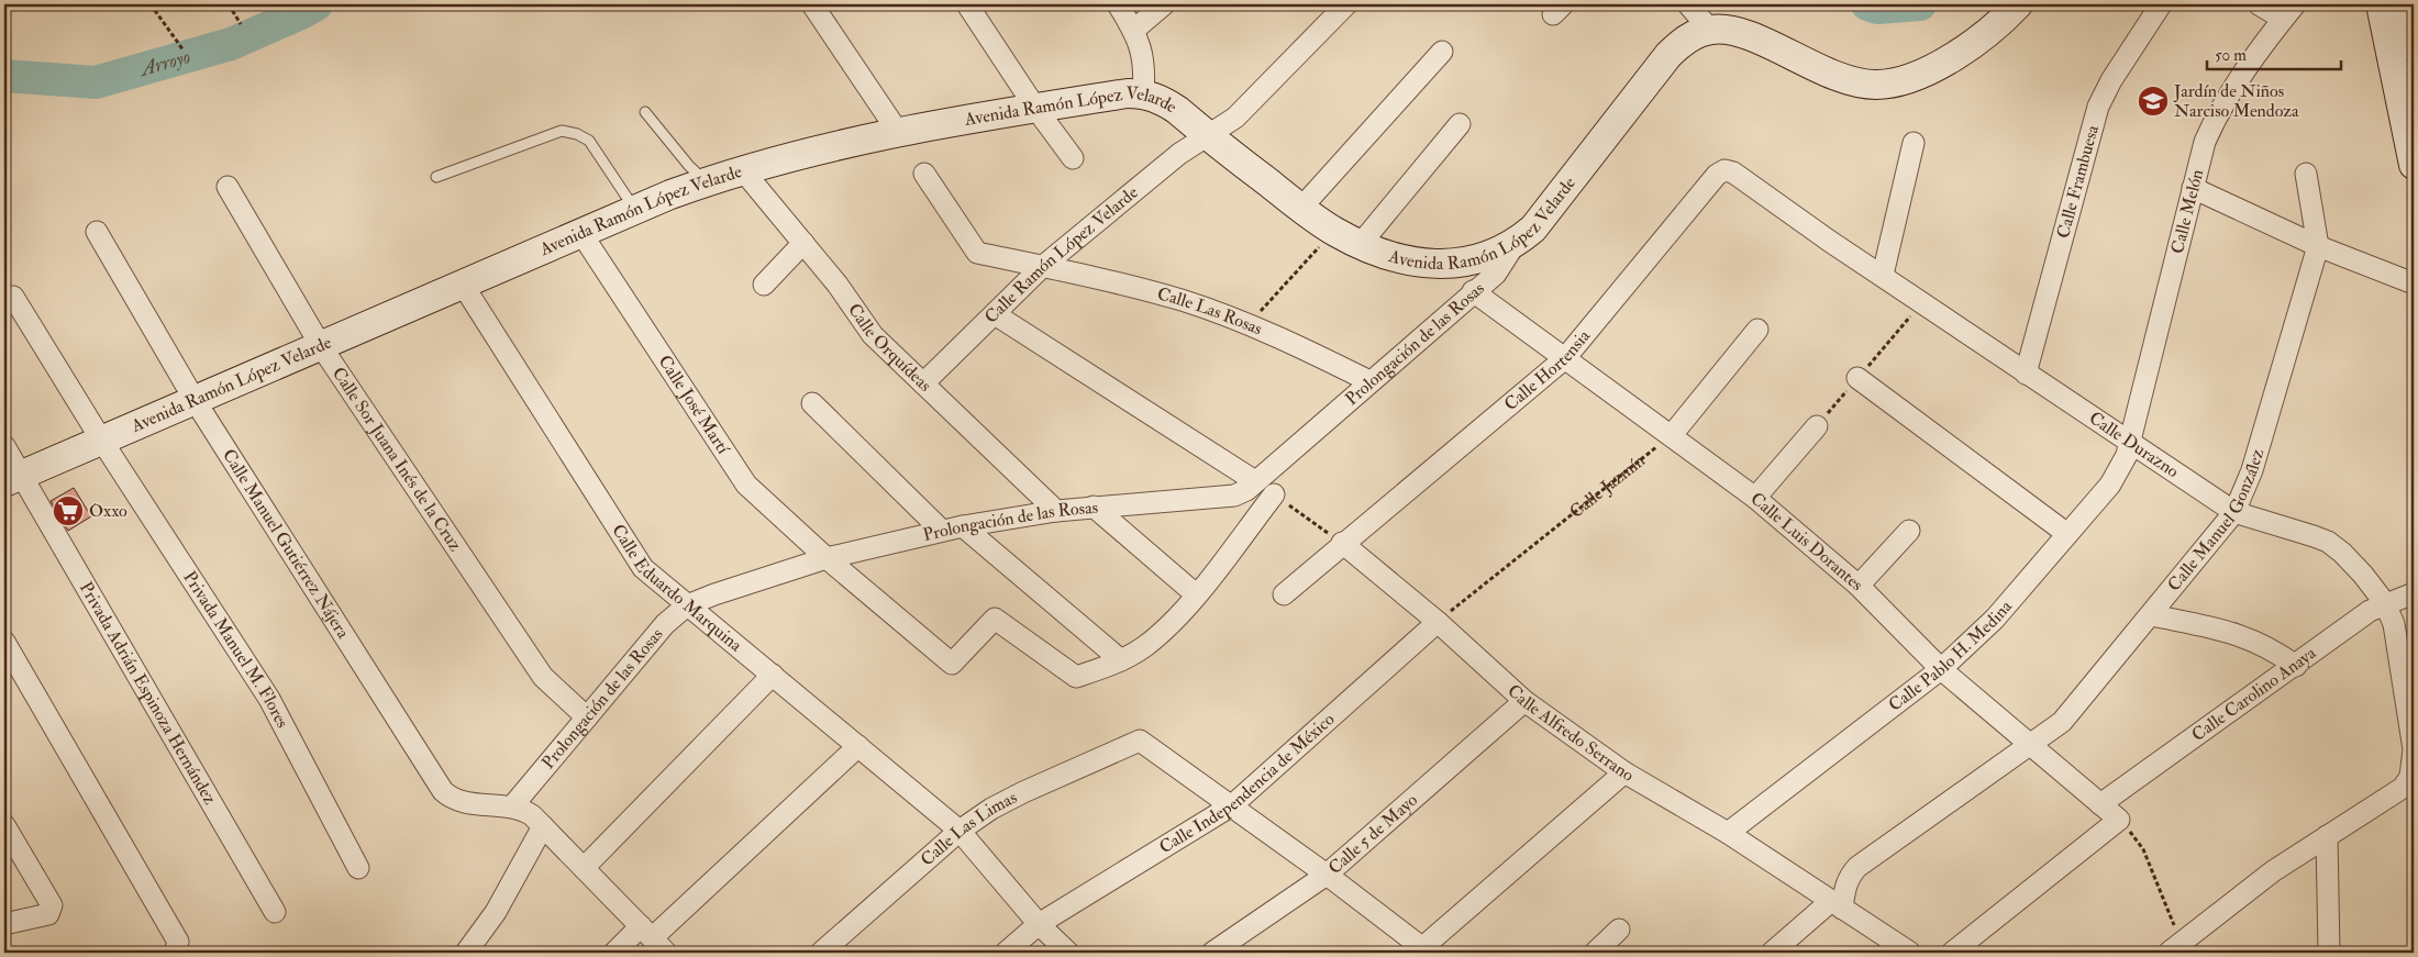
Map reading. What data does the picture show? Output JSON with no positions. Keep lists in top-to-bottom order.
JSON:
{
  "streets": {
    "main road": ["Avenida Ramón López Velarde"],
    "street": [
      "Calle Frambuesa",
      "Calle Melón",
      "Calle Ramón López Velarde",
      "Calle Las Rosas",
      "Prolongación de las Rosas",
      "Calle Orquídeas",
      "Calle Hortensia",
      "Calle José Martí",
      "Calle Durazno",
      "Calle Sor Juana Inés de la Cruz",
      "Calle Manuel González",
      "Calle Luis Dorantes",
      "Calle Manuel Gutiérrez Nájera",
      "Calle Eduardo Marquina",
      "Privada Manuel M. Flores",
      "Calle Pablo H. Medina",
      "Privada Adrián Espinoza Hernández",
      "Calle Carolino Anaya",
      "Calle Alfredo Serrano",
      "Calle Independencia de México",
      "Calle Las Limas",
      "Calle 5 de Mayo"
    ],
    "path": ["Calle Jazmín"]
  },
  "crossings": [
    ["Avenida Ramón López Velarde", "Calle Ramón López Velarde"],
    ["Avenida Ramón López Velarde", "Prolongación de las Rosas"],
    ["Avenida Ramón López Velarde", "Calle Orquídeas"],
    ["Avenida Ramón López Velarde", "Calle José Martí"],
    ["Avenida Ramón López Velarde", "Calle Sor Juana Inés de la Cruz"],
    ["Avenida Ramón López Velarde", "Calle Manuel Gutiérrez Nájera"],
    ["Avenida Ramón López Velarde", "Calle Eduardo Marquina"],
    ["Avenida Ramón López Velarde", "Privada Manuel M. Flores"],
    ["Avenida Ramón López Velarde", "Privada Adrián Espinoza Hernández"],
    ["Calle Frambuesa", "Calle Durazno"],
    ["Calle Melón", "Calle Durazno"],
    ["Calle Melón", "Calle Pablo H. Medina"],
    ["Calle Ramón López Velarde", "Calle Las Rosas"],
    ["Calle Ramón López Velarde", "Calle Orquídeas"],
    ["Calle Las Rosas", "Prolongación de las Rosas"],
    ["Prolongación de las Rosas", "Calle Orquídeas"],
    ["Prolongación de las Rosas", "Calle José Martí"],
    ["Prolongación de las Rosas", "Calle Sor Juana Inés de la Cruz"],
    ["Prolongación de las Rosas", "Calle Luis Dorantes"],
    ["Prolongación de las Rosas", "Calle Manuel Gutiérrez Nájera"],
    ["Prolongación de las Rosas", "Calle Eduardo Marquina"],
    ["Calle Hortensia", "Calle Durazno"],
    ["Calle Hortensia", "Calle Luis Dorantes"],
    ["Calle Hortensia", "Calle Alfredo Serrano"],
    ["Calle Durazno", "Calle Manuel González"],
    ["Calle Durazno", "Calle Pablo H. Medina"],
    ["Calle Durazno", "Calle Carolino Anaya"],
    ["Calle Jazmín", "Calle Luis Dorantes"],
    ["Calle Jazmín", "Calle Alfredo Serrano"],
    ["Calle Jazmín", "Calle Independencia de México"],
    ["Calle Manuel González", "Calle Luis Dorantes"],
    ["Calle Manuel González", "Calle Alfredo Serrano"],
    ["Calle Luis Dorantes", "Calle Pablo H. Medina"],
    ["Calle Luis Dorantes", "Calle Carolino Anaya"],
    ["Calle Eduardo Marquina", "Calle Independencia de México"],
    ["Calle Eduardo Marquina", "Calle Las Limas"],
    ["Calle Pablo H. Medina", "Calle Alfredo Serrano"],
    ["Calle Alfredo Serrano", "Calle Independencia de México"],
    ["Calle Alfredo Serrano", "Calle 5 de Mayo"],
    ["Calle Independencia de México", "Calle Las Limas"]
  ],
  "water": ["Arroyo"],
  "places": {
    "school or university": ["Jardín de Niños Narciso Mendoza"],
    "supermarket": ["Oxxo"]
  },
  "scale_bar": "50 m"
}
